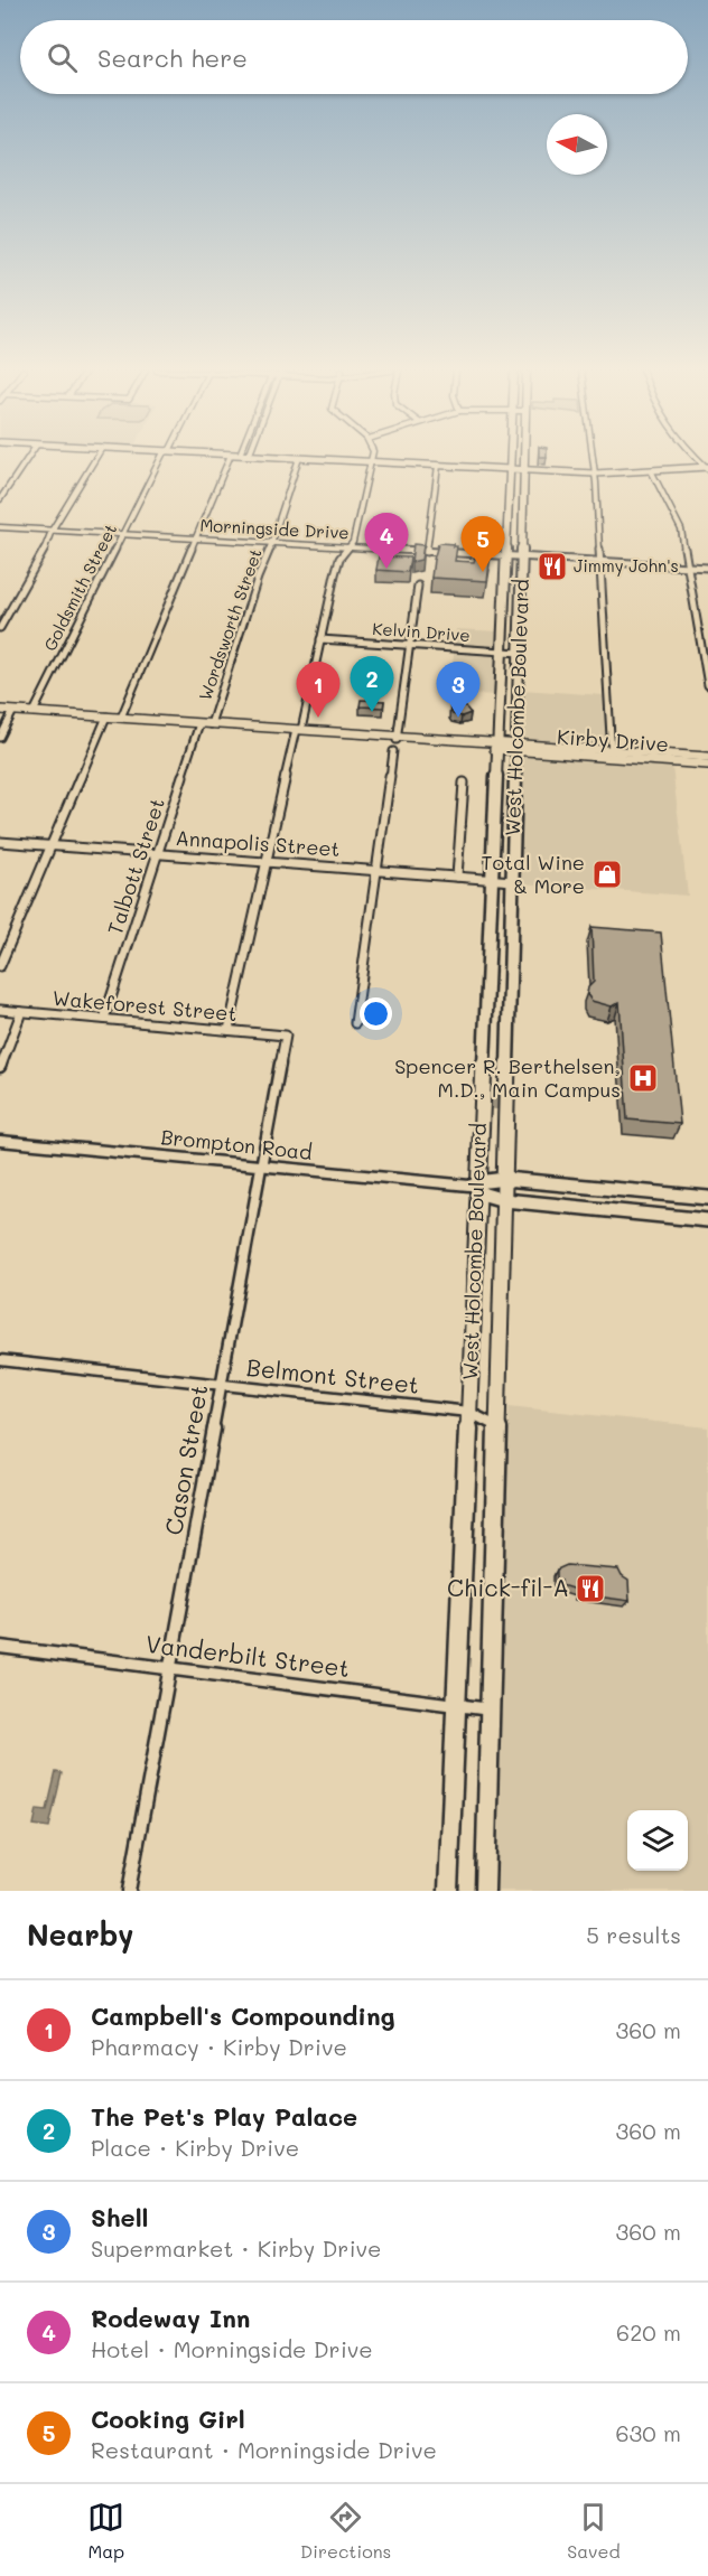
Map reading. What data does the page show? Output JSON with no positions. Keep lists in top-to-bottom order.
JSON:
{
  "streets": {
    "main road": ["West Holcombe Boulevard", "Kirby Drive", "Brompton Road"],
    "street": [
      "Morningside Drive",
      "Goldsmith Street",
      "Wordsworth Street",
      "Kelvin Drive",
      "Annapolis Street",
      "Talbott Street",
      "Wakeforest Street",
      "Belmont Street",
      "Cason Street",
      "Vanderbilt Street"
    ]
  },
  "crossings": [
    ["Morningside Drive", "Goldsmith Street"],
    ["Morningside Drive", "Wordsworth Street"],
    ["Morningside Drive", "West Holcombe Boulevard"],
    ["Goldsmith Street", "Kirby Drive"],
    ["Wordsworth Street", "Kirby Drive"],
    ["Kelvin Drive", "West Holcombe Boulevard"],
    ["West Holcombe Boulevard", "Kirby Drive"],
    ["West Holcombe Boulevard", "Annapolis Street"],
    ["West Holcombe Boulevard", "Brompton Road"],
    ["West Holcombe Boulevard", "Belmont Street"],
    ["West Holcombe Boulevard", "Vanderbilt Street"],
    ["Kirby Drive", "Talbott Street"],
    ["Annapolis Street", "Talbott Street"],
    ["Talbott Street", "Wakeforest Street"],
    ["Wakeforest Street", "Cason Street"],
    ["Brompton Road", "Cason Street"],
    ["Belmont Street", "Cason Street"],
    ["Cason Street", "Vanderbilt Street"]
  ],
  "places": {
    "restaurant": ["Jimmy John's", "Chick-fil-A"],
    "shop": ["Total Wine & More"],
    "hospital": ["Spencer R. Berthelsen, M.D., Main Campus"]
  },
  "north": "left",
  "page": {
    "search": "Search here",
    "pins": [
      "4",
      "5",
      "2",
      "1",
      "3"
    ],
    "heading": ["Nearby", "5 results"],
    "list": [
      {
        "mark": "1",
        "name": "Campbell's Compounding",
        "note": "Pharmacy · Kirby Drive",
        "value": "360 m"
      },
      {
        "mark": "2",
        "name": "The Pet's Play Palace",
        "note": "Place · Kirby Drive",
        "value": "360 m"
      },
      {
        "mark": "3",
        "name": "Shell",
        "note": "Supermarket · Kirby Drive",
        "value": "360 m"
      },
      {
        "mark": "4",
        "name": "Rodeway Inn",
        "note": "Hotel · Morningside Drive",
        "value": "620 m"
      },
      {
        "mark": "5",
        "name": "Cooking Girl",
        "note": "Restaurant · Morningside Drive",
        "value": "630 m"
      }
    ],
    "nav": ["Map", "Directions", "Saved"]
  }
}
